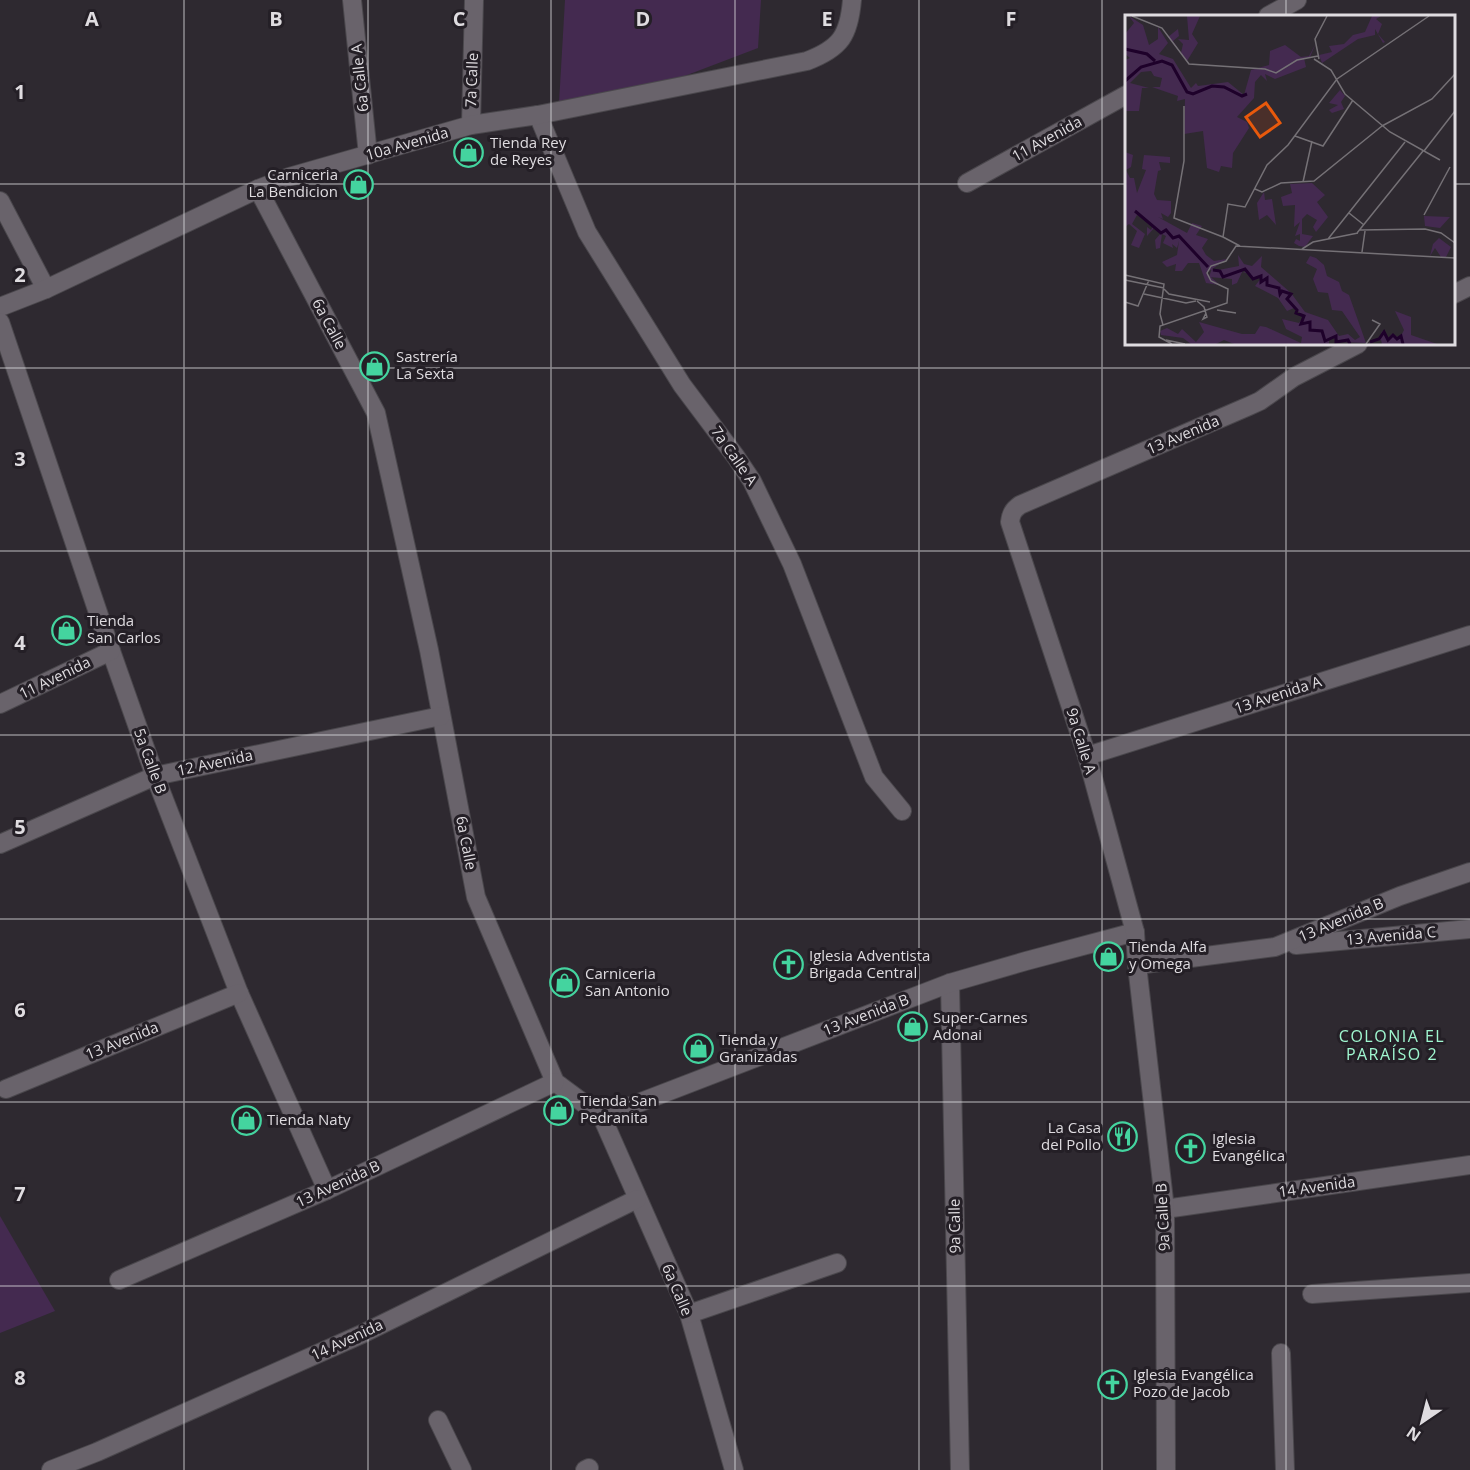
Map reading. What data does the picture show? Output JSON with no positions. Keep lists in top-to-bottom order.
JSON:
{
  "streets": {
    "street": [
      "6a Calle A",
      "7a Calle",
      "11 Avenida",
      "10a Avenida",
      "6a Calle",
      "13 Avenida",
      "7a Calle A",
      "13 Avenida A",
      "9a Calle A",
      "5a Calle B",
      "12 Avenida",
      "13 Avenida B",
      "13 Avenida C",
      "14 Avenida",
      "9a Calle B",
      "9a Calle"
    ]
  },
  "crossings": [
    ["6a Calle A", "10a Avenida"],
    ["7a Calle", "10a Avenida"],
    ["11 Avenida", "5a Calle B"],
    ["10a Avenida", "6a Calle"],
    ["10a Avenida", "7a Calle A"],
    ["6a Calle", "12 Avenida"],
    ["6a Calle", "13 Avenida B"],
    ["6a Calle", "14 Avenida"],
    ["13 Avenida", "9a Calle A"],
    ["13 Avenida", "5a Calle B"],
    ["13 Avenida A", "9a Calle A"],
    ["9a Calle A", "13 Avenida B"],
    ["9a Calle A", "9a Calle B"],
    ["5a Calle B", "12 Avenida"],
    ["5a Calle B", "13 Avenida B"],
    ["13 Avenida B", "13 Avenida C"],
    ["13 Avenida B", "9a Calle B"],
    ["13 Avenida B", "9a Calle"],
    ["14 Avenida", "9a Calle B"]
  ],
  "districts": ["COLONIA EL PARAÍSO 2"],
  "places": {
    "shop": [
      "Tienda Rey de Reyes",
      "Carniceria La Bendicion",
      "Sastrería La Sexta",
      "Tienda San Carlos",
      "Tienda Alfa y Omega",
      "Carniceria San Antonio",
      "Super-Carnes Adonai",
      "Tienda y Granizadas",
      "Tienda San Pedranita",
      "Tienda Naty"
    ],
    "church": ["Iglesia Adventista Brigada Central", "Iglesia Evangélica", "Iglesia Evangélica Pozo de Jacob"],
    "restaurant": ["La Casa del Pollo"]
  },
  "north": "bottom left",
  "grid": {
    "columns": [
      "A",
      "B",
      "C",
      "D",
      "E",
      "F"
    ],
    "rows": [
      "1",
      "2",
      "3",
      "4",
      "5",
      "6",
      "7",
      "8"
    ]
  }
}
